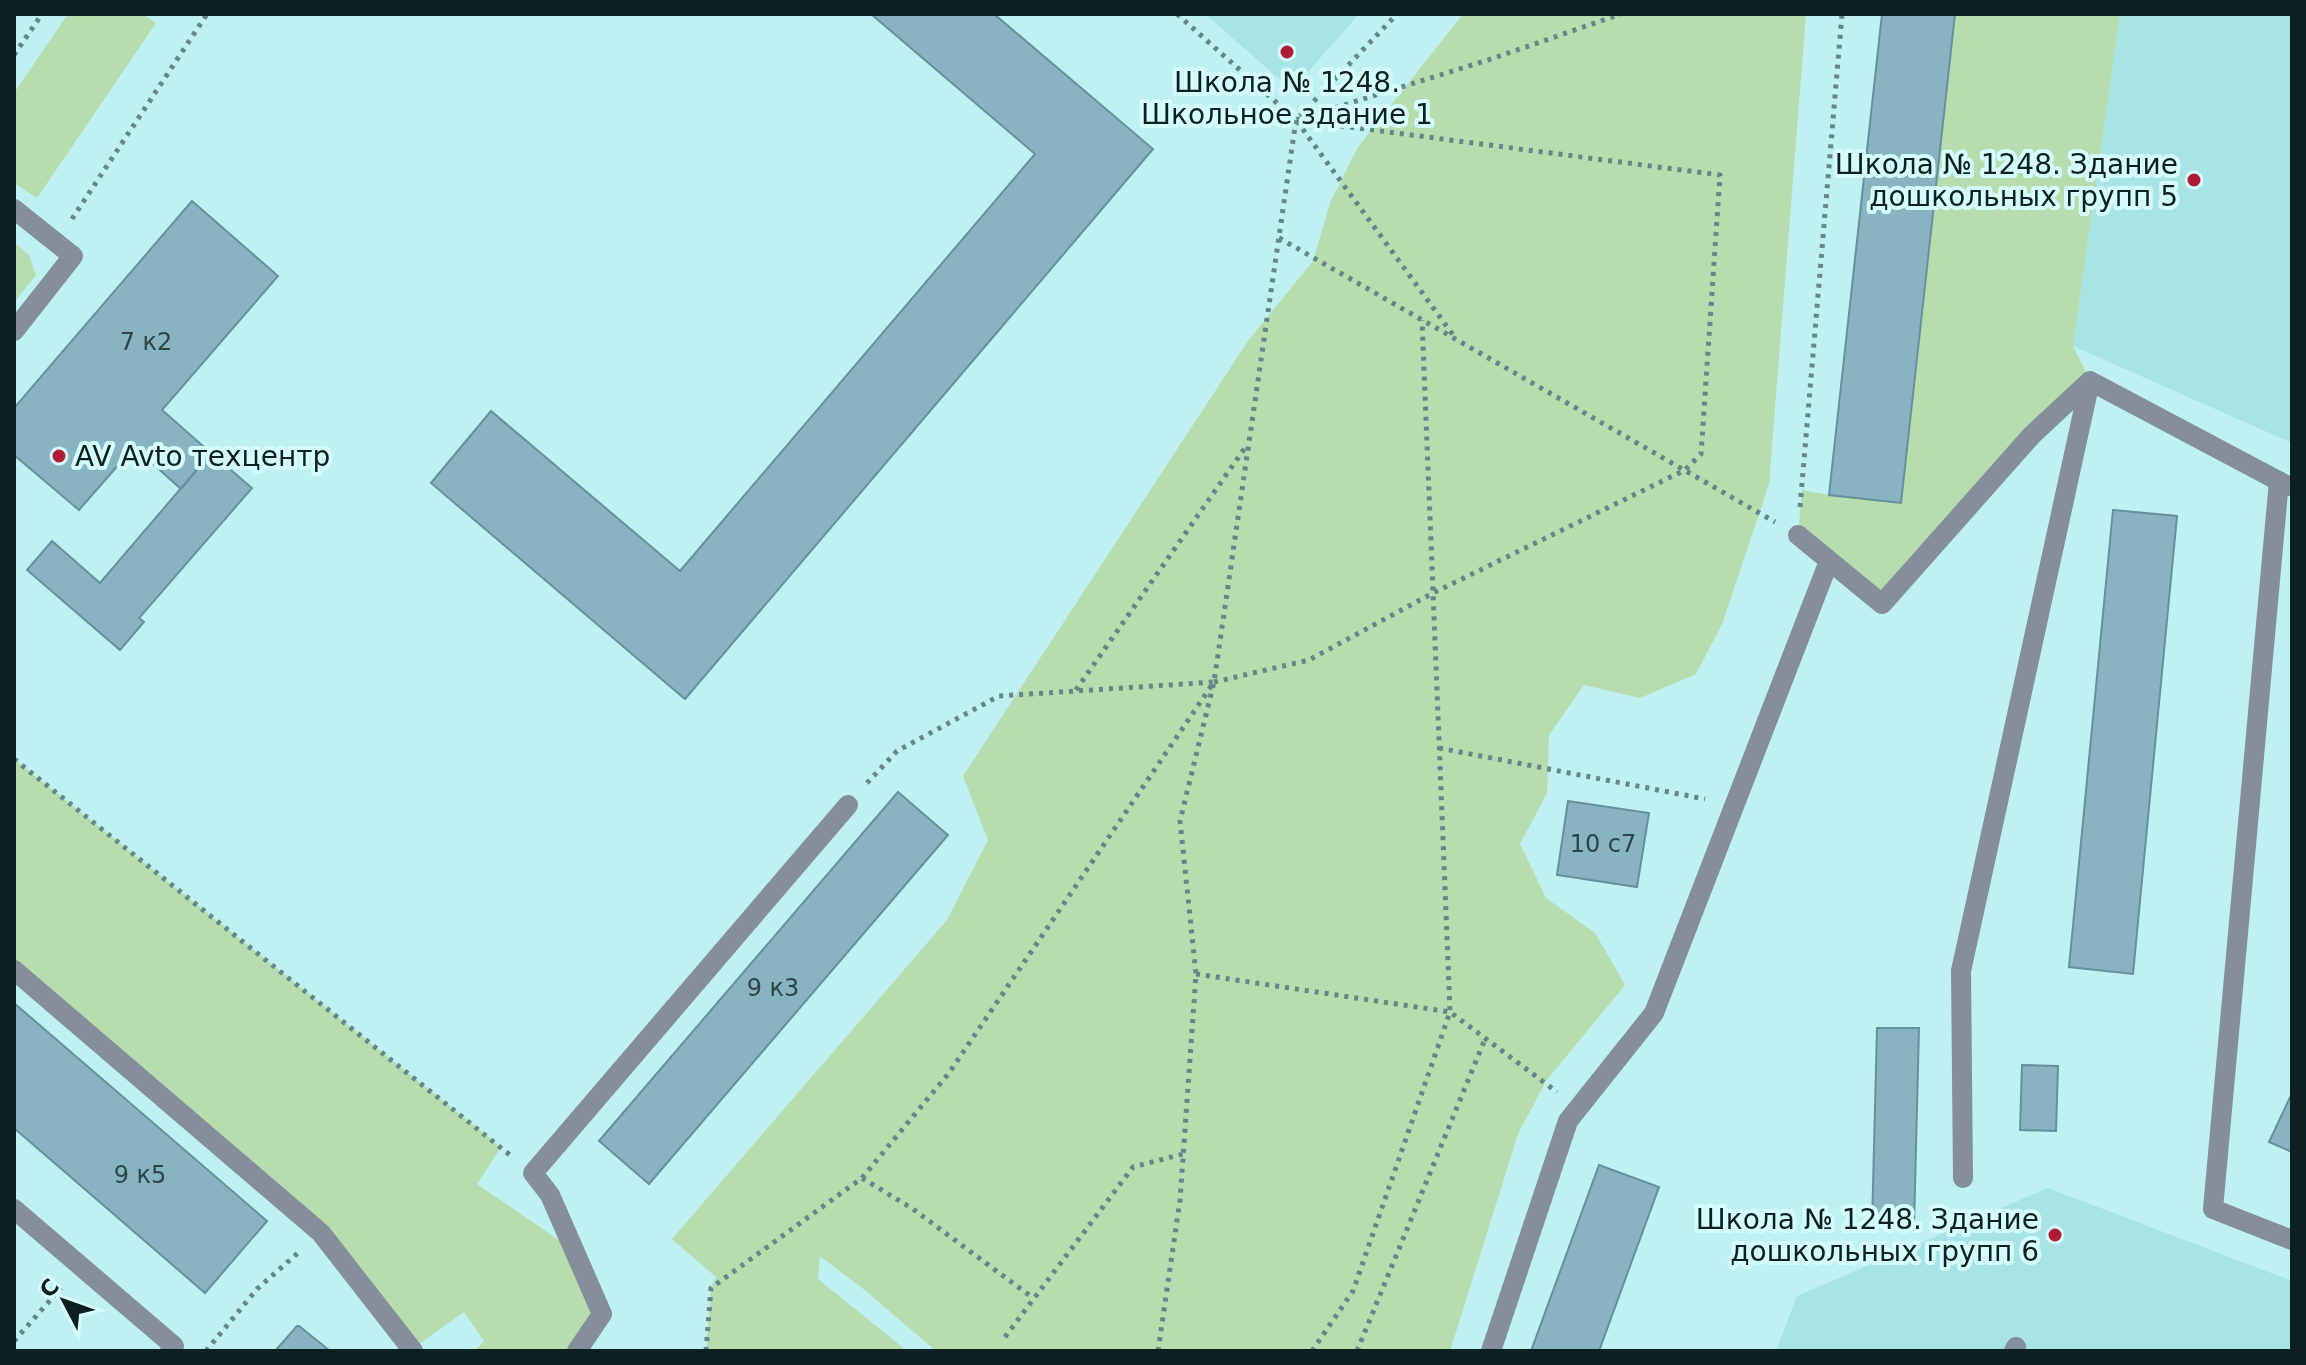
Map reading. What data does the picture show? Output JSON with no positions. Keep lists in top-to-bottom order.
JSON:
{
  "places": [
    "Школа № 1248. Школьное здание 1",
    "Школа № 1248. Здание дошкольных групп 5",
    "AV Avto техцентр",
    "Школа № 1248. Здание дошкольных групп 6"
  ],
  "house_numbers": [
    "7 к2",
    "10 с7",
    "9 к3",
    "9 к5"
  ],
  "north": "top left"
}
